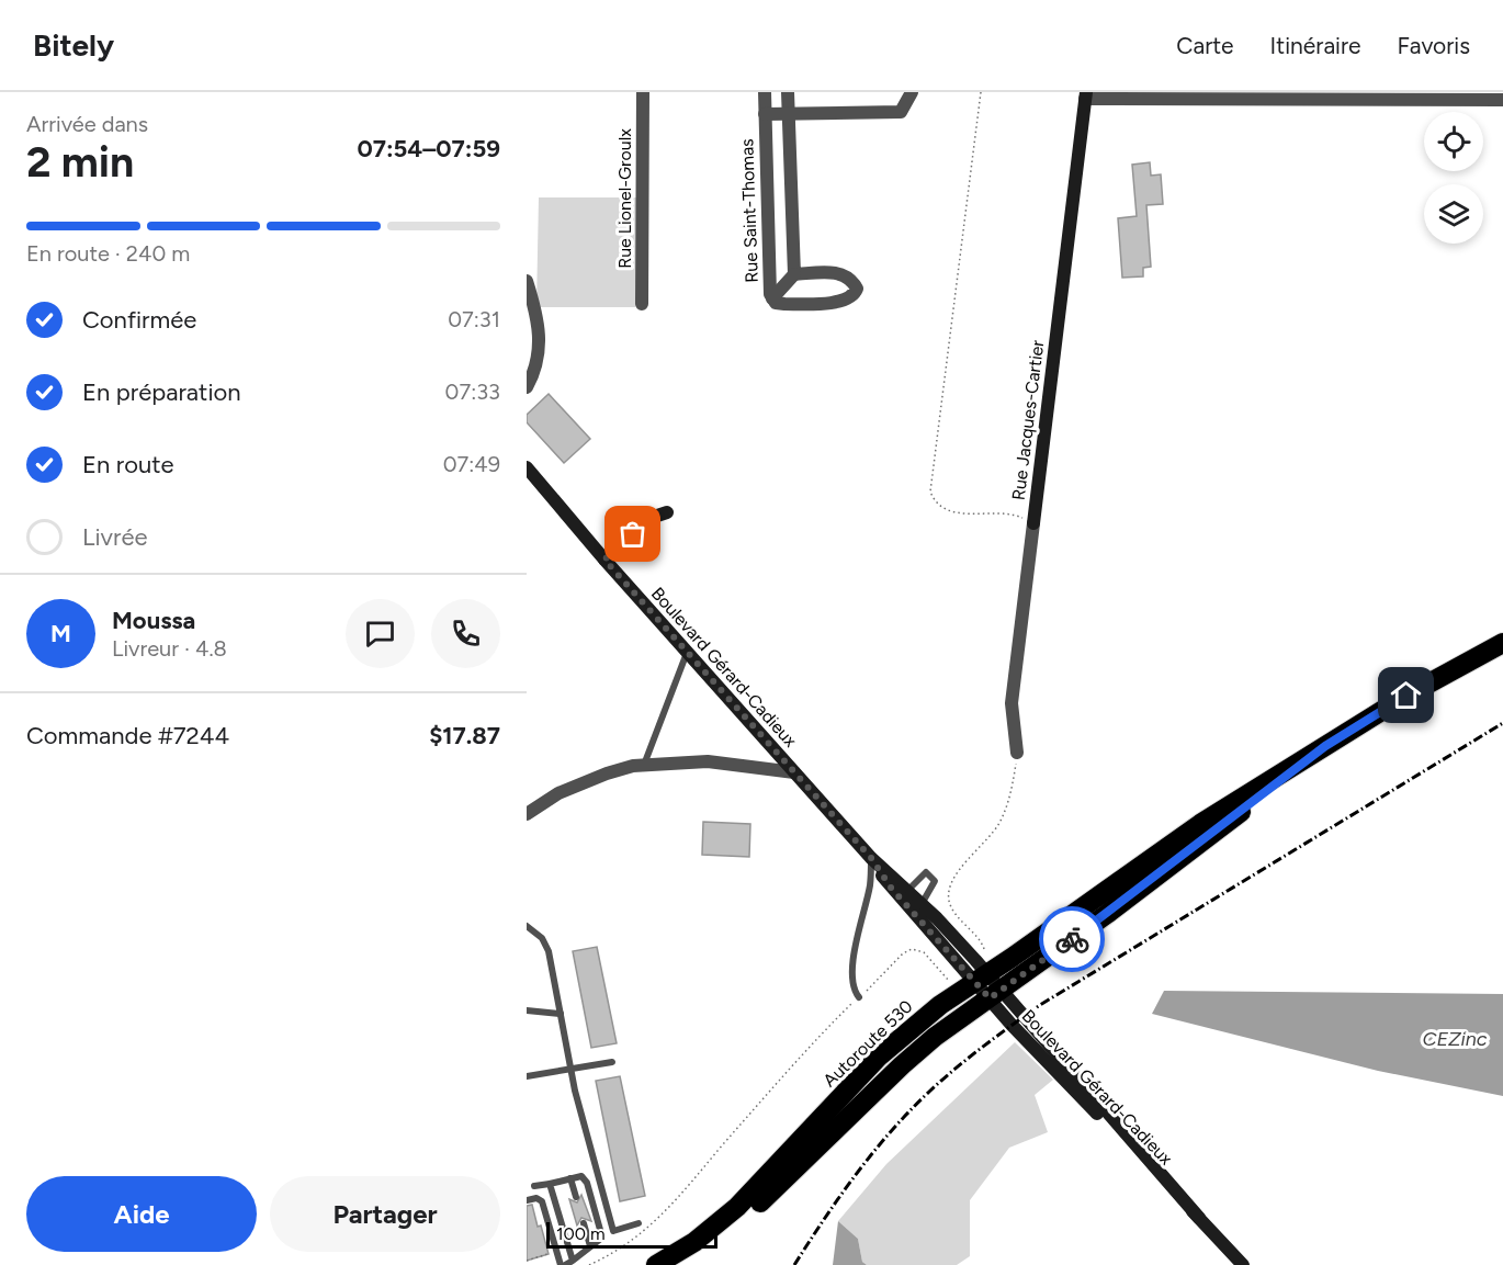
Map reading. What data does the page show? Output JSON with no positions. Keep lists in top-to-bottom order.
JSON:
{
  "streets": {
    "highway": ["Autoroute 530"],
    "main road": ["Rue Jacques-Cartier", "Boulevard Gérard-Cadieux"],
    "street": ["Rue Lionel-Groulx", "Rue Saint-Thomas"]
  },
  "crossings": [
    ["Boulevard Gérard-Cadieux", "Autoroute 530"]
  ],
  "water": ["CEZinc"],
  "scale_bar": "100 m",
  "page": {
    "header": "Bitely",
    "nav": ["Carte", "Itinéraire", "Favoris"],
    "heading": ["2 min", "Arrivée dans", "07:54–07:59"],
    "panel": [
      "Moussa",
      "Livreur · 4.8",
      "Commande #7244",
      "$17.87"
    ],
    "bar": "En route · 240 m",
    "list": [
      ["Confirmée", "07:31"],
      ["En préparation", "07:33"],
      ["En route", "07:49"],
      "Livrée"
    ],
    "round": "M",
    "buttons": ["Aide", "Partager"],
    "scale": "100 m"
  }
}
